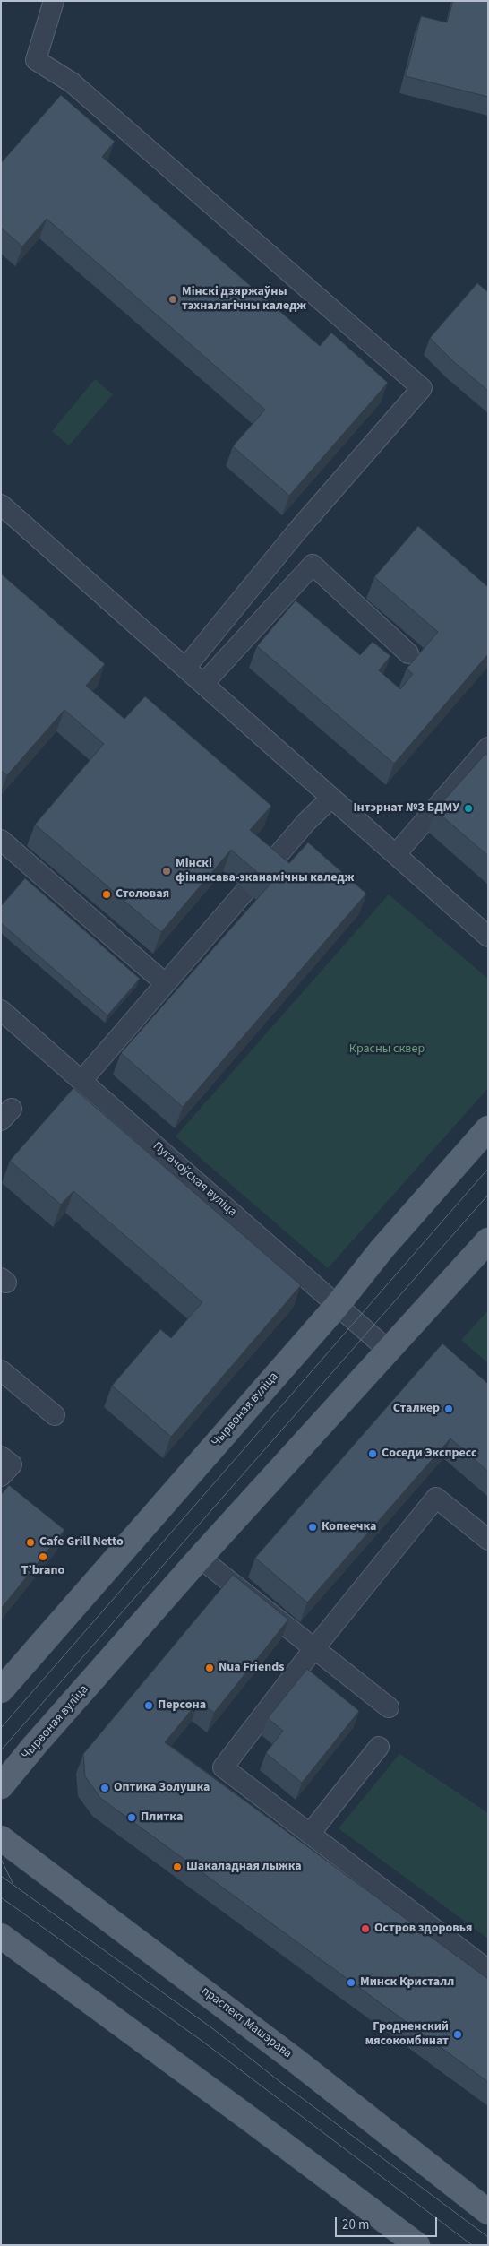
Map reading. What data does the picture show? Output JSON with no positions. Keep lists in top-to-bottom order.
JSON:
{
  "streets": {
    "main road": ["Чырвоная вуліца", "праспект Машэрава"],
    "lane": ["Пугачоўская вуліца"]
  },
  "crossings": [
    ["Пугачоўская вуліца", "Чырвоная вуліца"]
  ],
  "parks": ["Красны сквер"],
  "places": [
    "Мінскі дзяржаўны тэхналагічны каледж",
    "Інтэрнат №3 БДМУ",
    "Мінскі фінансава-эканамічны каледж",
    "Столовая",
    "Сталкер",
    "Соседи Экспресс",
    "Копеечка",
    "Cafe Grill Netto",
    "T’brano",
    "Nua Friends",
    "Персона",
    "Оптика Золушка",
    "Плитка",
    "Шакаладная лыжка",
    "Остров здоровья",
    "Минск Кристалл",
    "Гродненский мясокомбинат"
  ],
  "scale_bar": "20 m"
}
